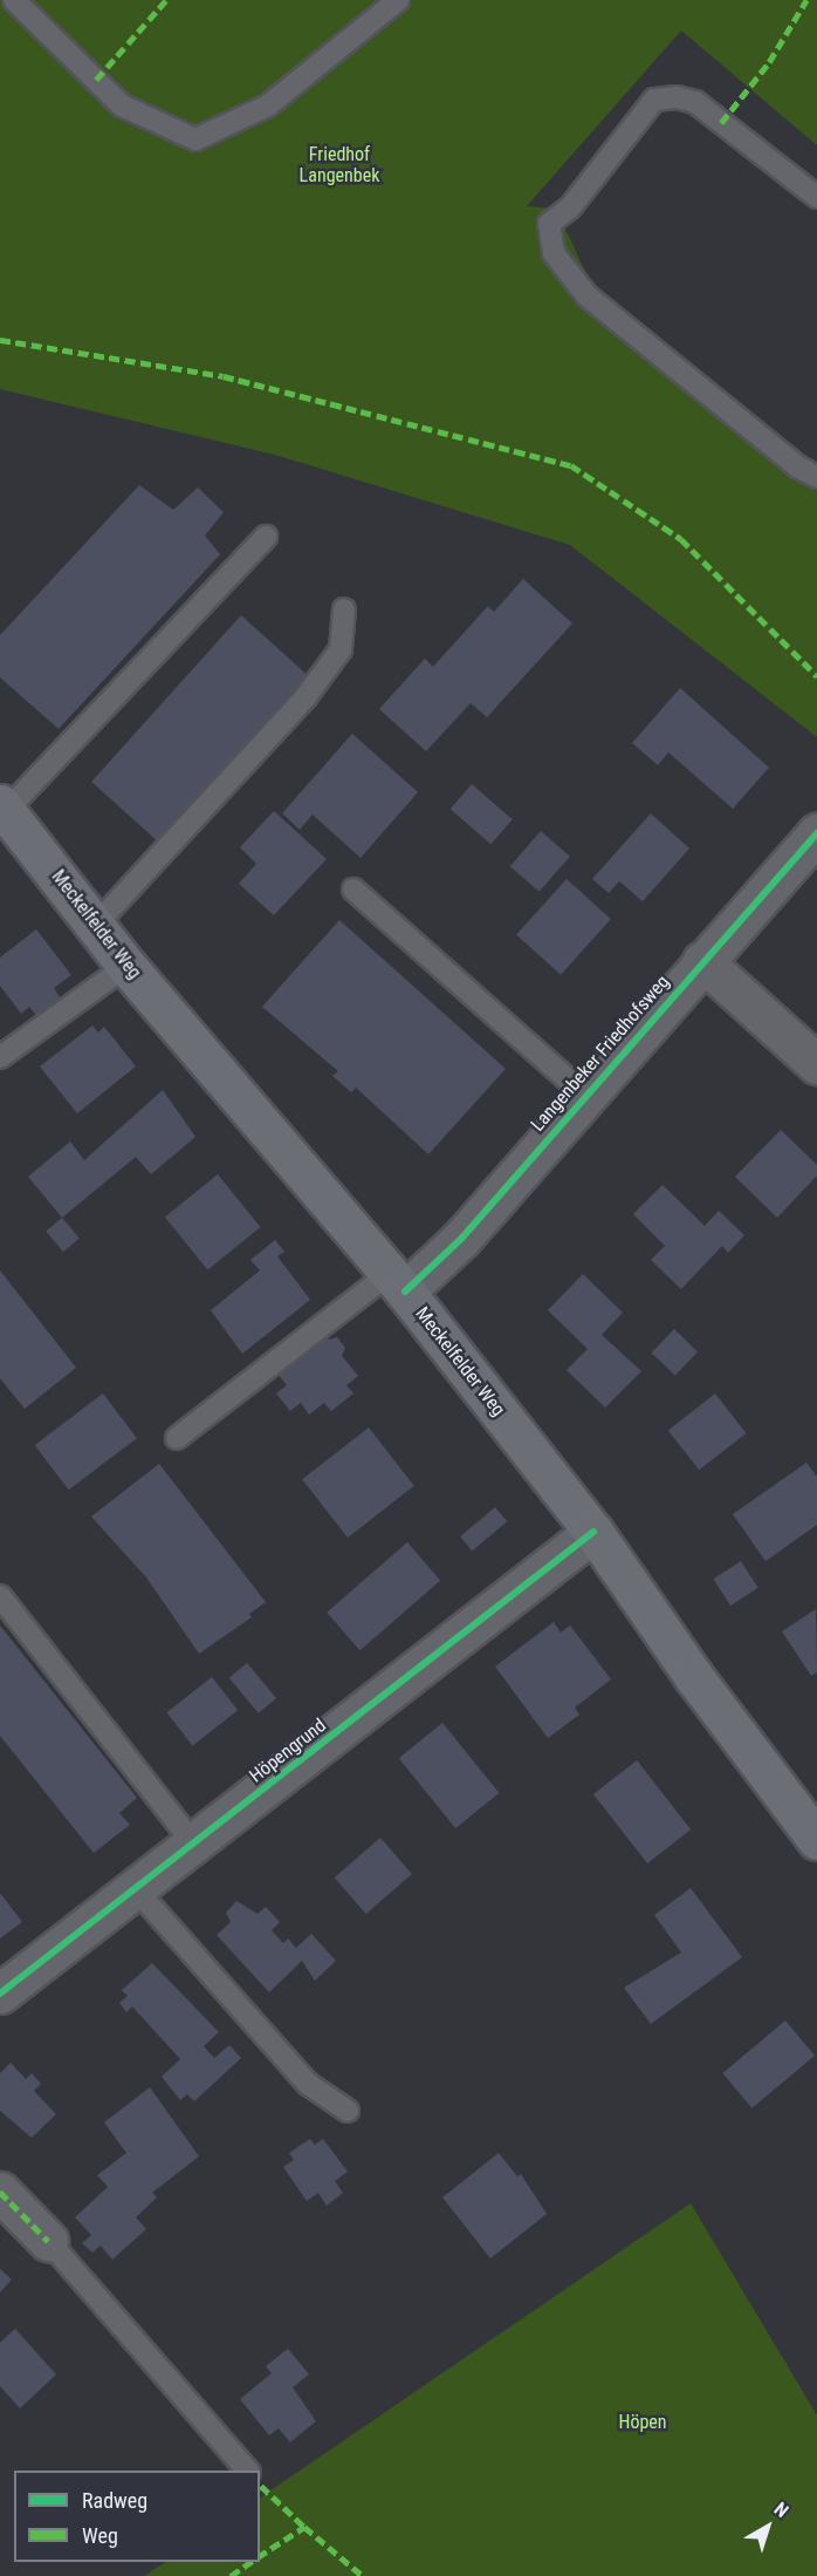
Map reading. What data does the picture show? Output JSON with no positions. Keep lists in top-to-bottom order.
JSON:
{
  "streets": {
    "main road": ["Meckelfelder Weg"],
    "street": ["Langenbeker Friedhofsweg", "Höpengrund"]
  },
  "crossings": [
    ["Meckelfelder Weg", "Langenbeker Friedhofsweg"],
    ["Meckelfelder Weg", "Höpengrund"]
  ],
  "parks": ["Friedhof Langenbek", "Höpen"],
  "legend": ["Radweg", "Weg"],
  "north": "top right"
}
